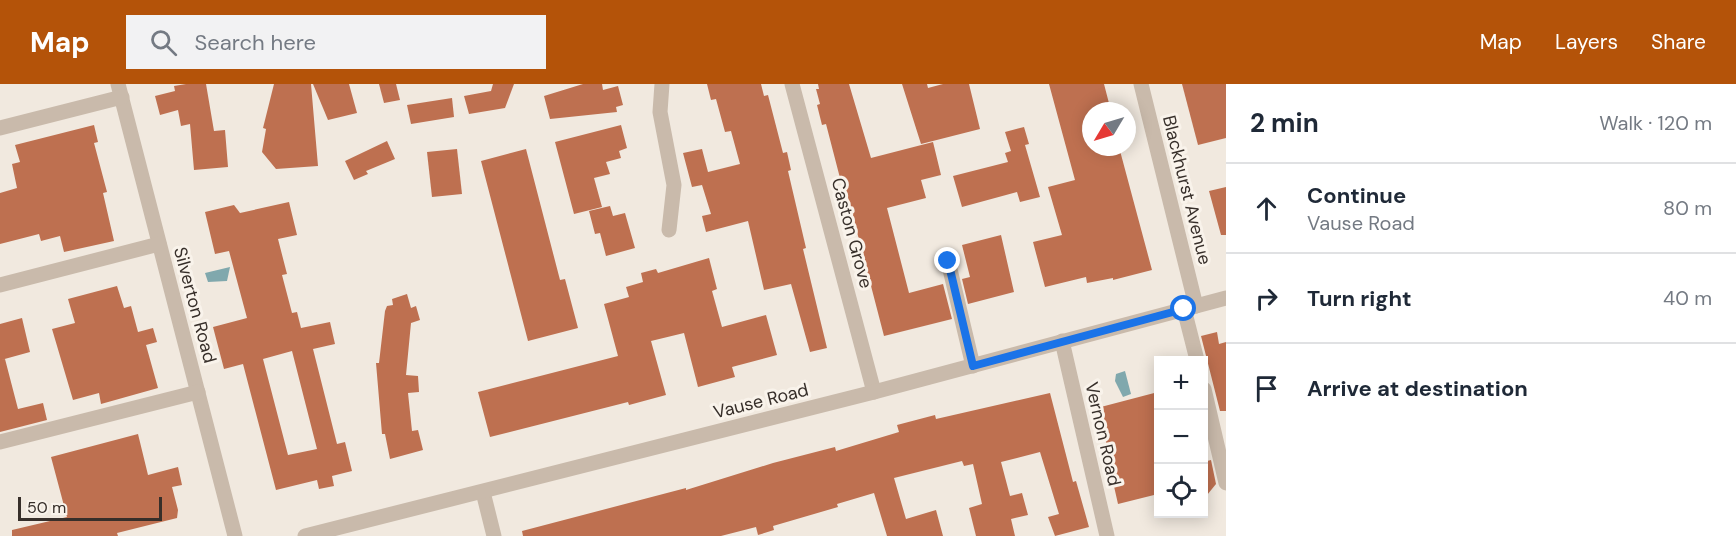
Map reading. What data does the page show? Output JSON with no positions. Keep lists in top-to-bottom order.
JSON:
{
  "streets": {
    "street": [
      "Blackhurst Avenue",
      "Caston Grove",
      "Silverton Road",
      "Vause Road",
      "Vernon Road"
    ]
  },
  "crossings": [
    ["Blackhurst Avenue", "Vause Road"],
    ["Caston Grove", "Vause Road"],
    ["Vause Road", "Vernon Road"]
  ],
  "scale_bar": "50 m",
  "north": "bottom left",
  "page": {
    "header": "Map",
    "search": "Search here",
    "nav": ["Map", "Layers", "Share"],
    "heading": ["2 min", "Walk · 120 m"],
    "list": [
      ["Continue", "Vause Road", "80 m"],
      ["Turn right", "40 m"],
      "Arrive at destination"
    ],
    "map_buttons": ["+", "−"],
    "scale": "50 m"
  }
}
